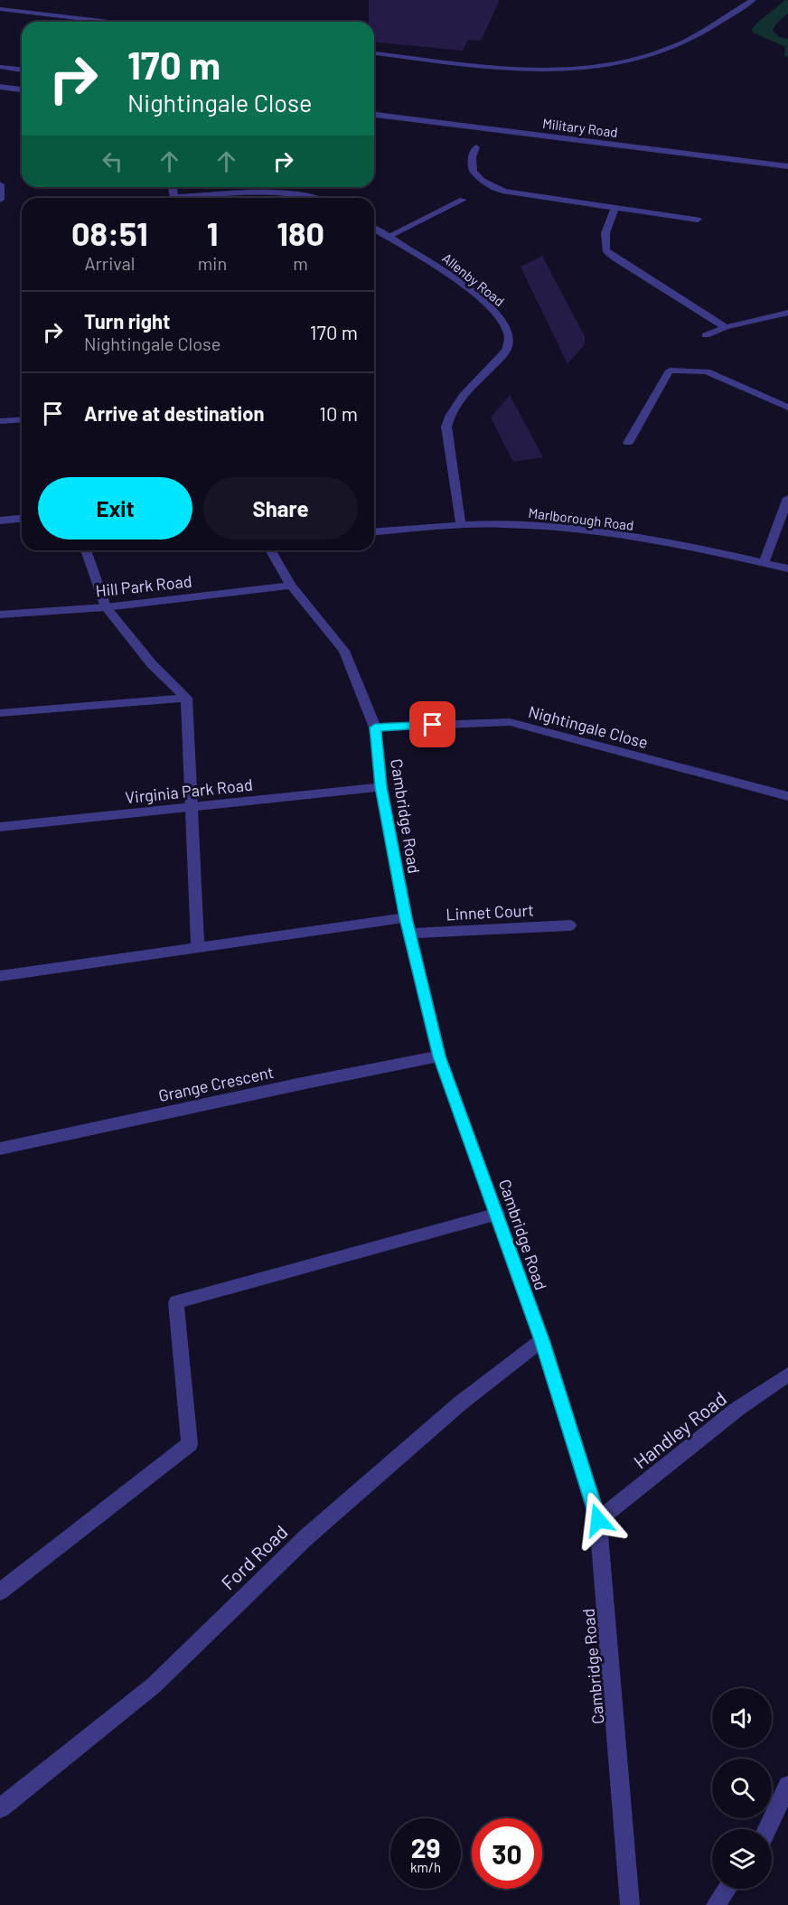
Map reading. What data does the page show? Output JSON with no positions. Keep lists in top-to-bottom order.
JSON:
{
  "streets": {
    "street": [
      "Military Road",
      "Allenby Road",
      "Marlborough Road",
      "Hill Park Road",
      "Nightingale Close",
      "Virginia Park Road",
      "Cambridge Road",
      "Linnet Court",
      "Grange Crescent",
      "Handley Road",
      "Ford Road"
    ]
  },
  "crossings": [
    ["Allenby Road", "Marlborough Road"],
    ["Hill Park Road", "Cambridge Road"],
    ["Nightingale Close", "Cambridge Road"],
    ["Virginia Park Road", "Cambridge Road"],
    ["Cambridge Road", "Linnet Court"],
    ["Cambridge Road", "Grange Crescent"],
    ["Cambridge Road", "Handley Road"],
    ["Cambridge Road", "Ford Road"]
  ],
  "page": {
    "turn": ["170 m", "Nightingale Close"],
    "eta": [
      "08:51",
      "Arrival",
      "1",
      "min",
      "180",
      "m"
    ],
    "list": [
      {
        "name": "Turn right",
        "note": "Nightingale Close",
        "value": "170 m"
      },
      {
        "name": "Arrive at destination",
        "value": "10 m"
      }
    ],
    "buttons": ["Exit", "Share"],
    "speed": "29 km/h",
    "limit": "30"
  }
}
